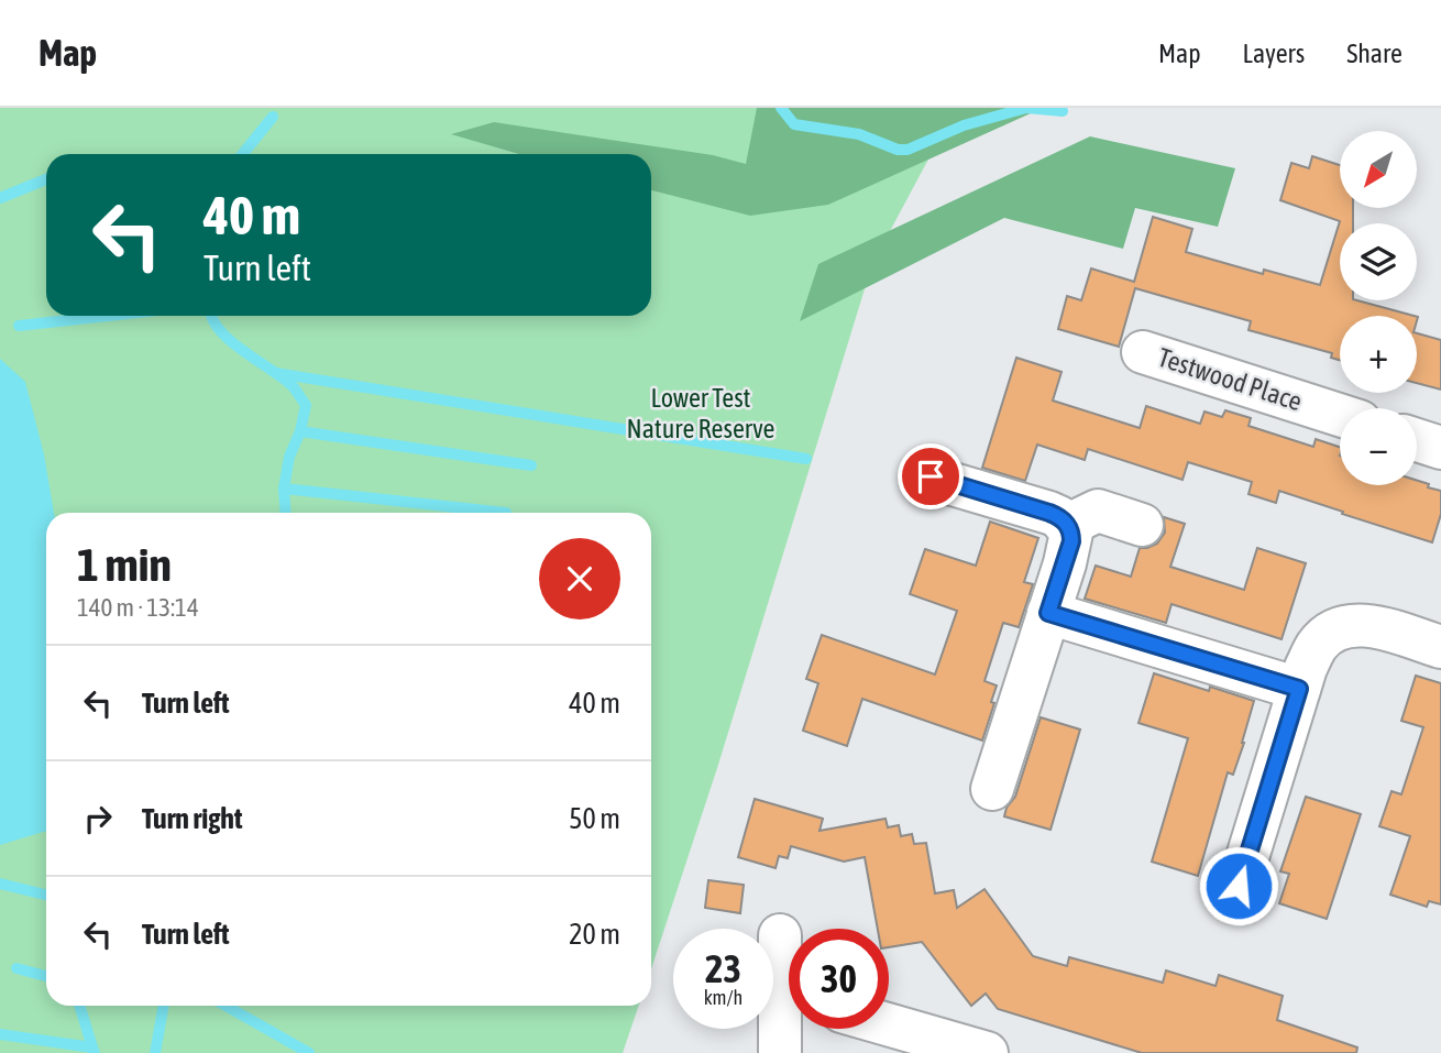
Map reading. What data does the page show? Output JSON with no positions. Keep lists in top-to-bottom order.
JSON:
{
  "streets": {
    "street": ["Testwood Place"]
  },
  "parks": ["Lower Test Nature Reserve"],
  "north": "bottom left",
  "page": {
    "header": "Map",
    "nav": ["Map", "Layers", "Share"],
    "map_buttons": ["+", "−"],
    "turn": ["40 m", "Turn left"],
    "heading": ["1 min", "140 m · 13:14"],
    "list": [
      {
        "name": "Turn left",
        "value": "40 m"
      },
      {
        "name": "Turn right",
        "value": "50 m"
      },
      {
        "name": "Turn left",
        "value": "20 m"
      }
    ],
    "speed": "23 km/h",
    "limit": "30"
  }
}
